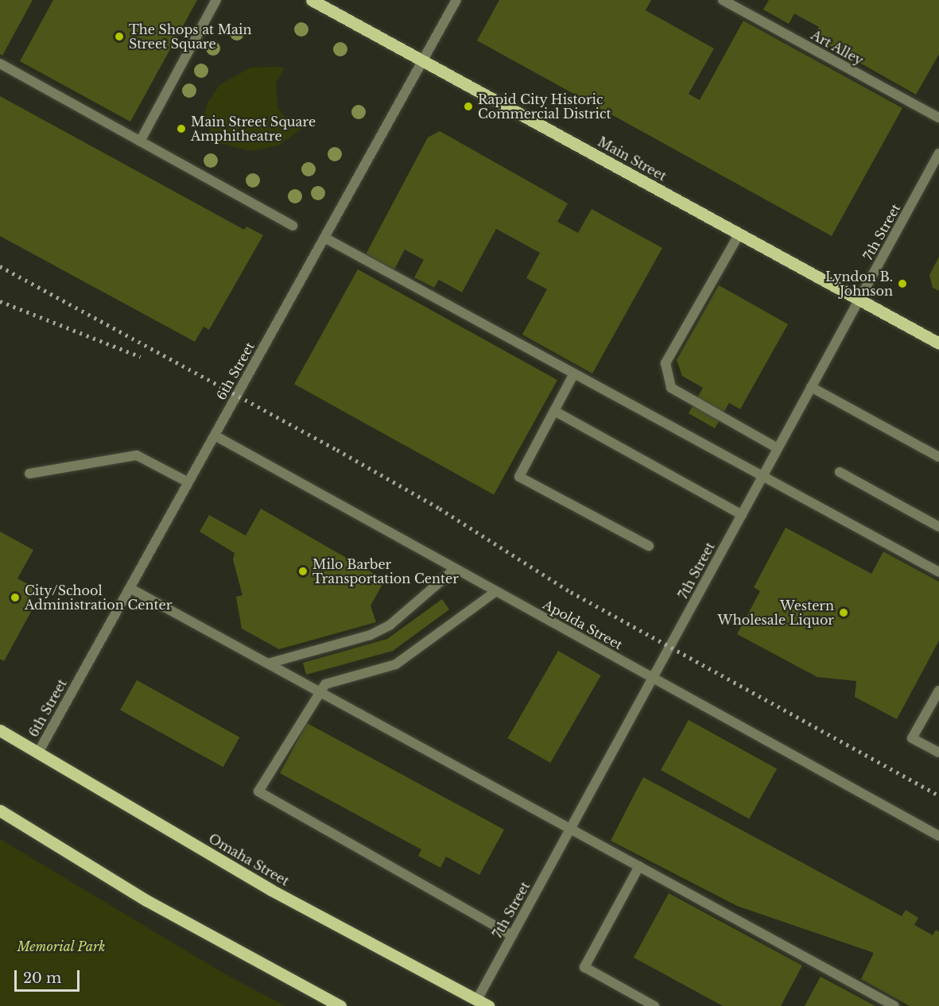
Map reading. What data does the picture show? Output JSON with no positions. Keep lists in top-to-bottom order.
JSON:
{
  "streets": {
    "main road": ["Main Street", "Omaha Street"],
    "street": [
      "Art Alley",
      "7th Street",
      "6th Street",
      "Apolda Street"
    ]
  },
  "crossings": [
    ["Main Street", "7th Street"],
    ["Main Street", "6th Street"],
    ["7th Street", "Apolda Street"],
    ["7th Street", "Omaha Street"],
    ["6th Street", "Apolda Street"],
    ["6th Street", "Omaha Street"]
  ],
  "parks": ["Memorial Park"],
  "places": [
    "The Shops at Main Street Square",
    "Rapid City Historic Commercial District",
    "Main Street Square Amphitheatre",
    "Lyndon B. Johnson",
    "Milo Barber Transportation Center",
    "City/School Administration Center",
    "Western Wholesale Liquor"
  ],
  "scale_bar": "20 m"
}
